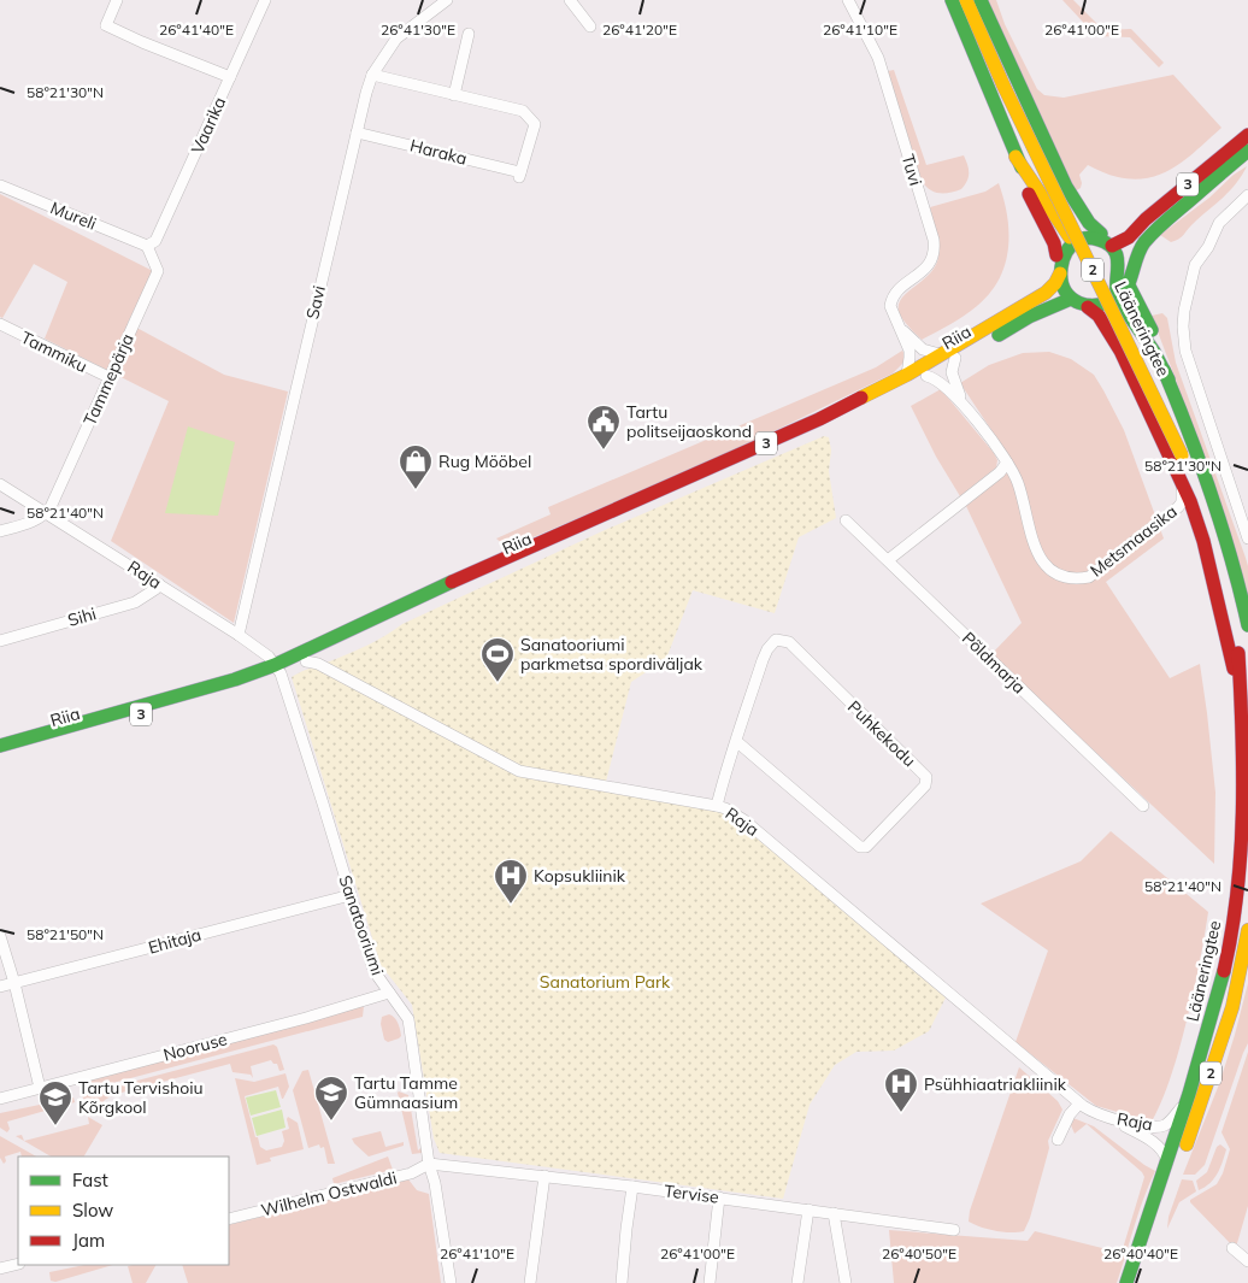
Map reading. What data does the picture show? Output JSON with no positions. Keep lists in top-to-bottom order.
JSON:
{
  "streets": {
    "highway": [
      "3",
      "2",
      "Lääneringtee",
      "Riia"
    ],
    "street": [
      "Vaarika",
      "Haraka",
      "Tuvi",
      "Mureli",
      "Savi",
      "Tammiku",
      "Tammepärja",
      "Metsmaasika",
      "Raja",
      "Sihi",
      "Põldmarja",
      "Puhkekodu",
      "Sanatooriumi",
      "Ehitaja",
      "Nooruse",
      "Wilhelm Ostwaldi",
      "Tervise"
    ]
  },
  "crossings": [
    ["Vaarika", "Mureli"],
    ["Vaarika", "Tammepärja"],
    ["Haraka", "Savi"],
    ["Tuvi", "Riia"],
    ["Tuvi", "Metsmaasika"],
    ["Mureli", "Tammepärja"],
    ["Savi", "Raja"],
    ["Lääneringtee", "Metsmaasika"],
    ["Lääneringtee", "Raja"],
    ["Riia", "Metsmaasika"],
    ["Riia", "Raja"],
    ["Riia", "Sanatooriumi"],
    ["Tammiku", "Tammepärja"],
    ["Tammepärja", "Raja"],
    ["Raja", "Sihi"],
    ["Raja", "Puhkekodu"],
    ["Raja", "Sanatooriumi"],
    ["Sanatooriumi", "Ehitaja"],
    ["Sanatooriumi", "Nooruse"],
    ["Sanatooriumi", "Wilhelm Ostwaldi"],
    ["Sanatooriumi", "Tervise"],
    ["Wilhelm Ostwaldi", "Tervise"]
  ],
  "parks": ["Sanatorium Park"],
  "places": {
    "public building": ["Tartu politseijaoskond"],
    "shop": ["Rug Mööbel"],
    "sports": ["Sanatooriumi parkmetsa spordiväljak"],
    "hospital": ["Kopsukliinik", "Psühhiaatriakliinik"],
    "school or university": ["Tartu Tamme Gümnaasium", "Tartu Tervishoiu Kõrgkool"]
  },
  "legend": ["Fast", "Slow", "Jam"],
  "coordinates": [
    "26°41'40\"E",
    "26°41'30\"E",
    "26°41'20\"E",
    "26°41'10\"E",
    "26°41'00\"E",
    "58°21'30\"N",
    "58°21'40\"N",
    "58°21'50\"N",
    "26°40'50\"E",
    "26°40'40\"E"
  ]
}
